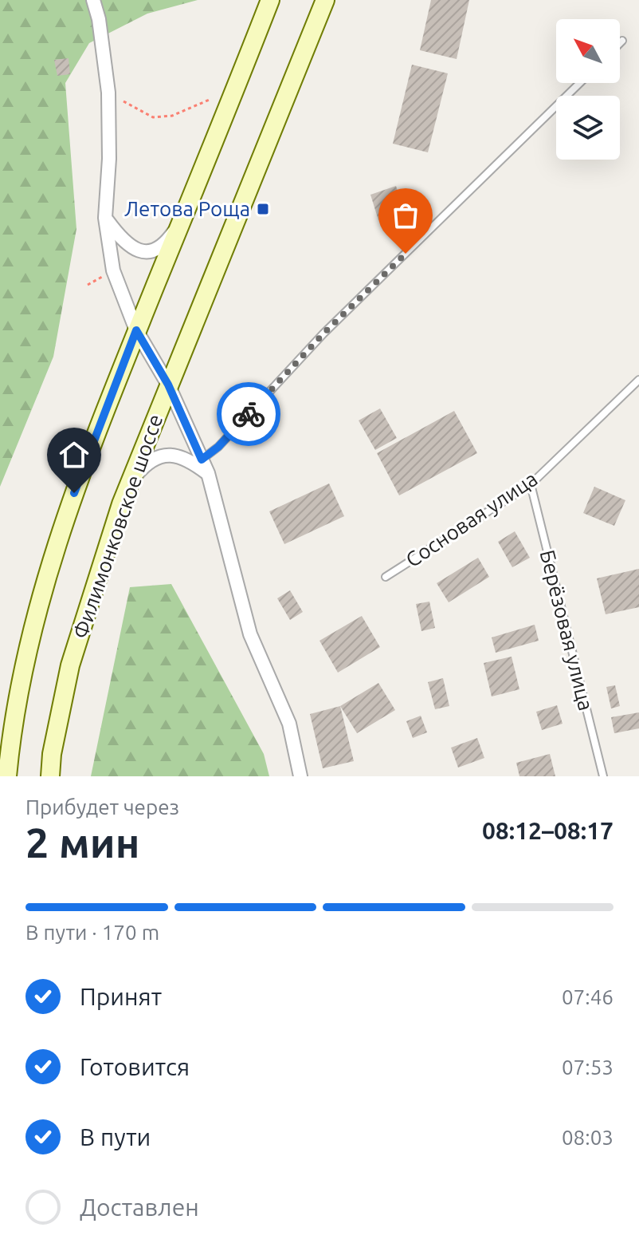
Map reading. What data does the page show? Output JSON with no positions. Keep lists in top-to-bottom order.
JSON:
{
  "streets": {
    "main road": ["Филимонковское шоссе"],
    "lane": ["Сосновая улица", "Берёзовая улица"]
  },
  "crossings": [
    ["Сосновая улица", "Берёзовая улица"]
  ],
  "places": {
    "transit": ["Летова Роща"]
  },
  "north": "top left",
  "page": {
    "heading": ["2 мин", "Прибудет через", "08:12–08:17"],
    "bar": "В пути · 170 m",
    "list": [
      ["Принят", "07:46"],
      ["Готовится", "07:53"],
      ["В пути", "08:03"],
      "Доставлен"
    ]
  }
}
